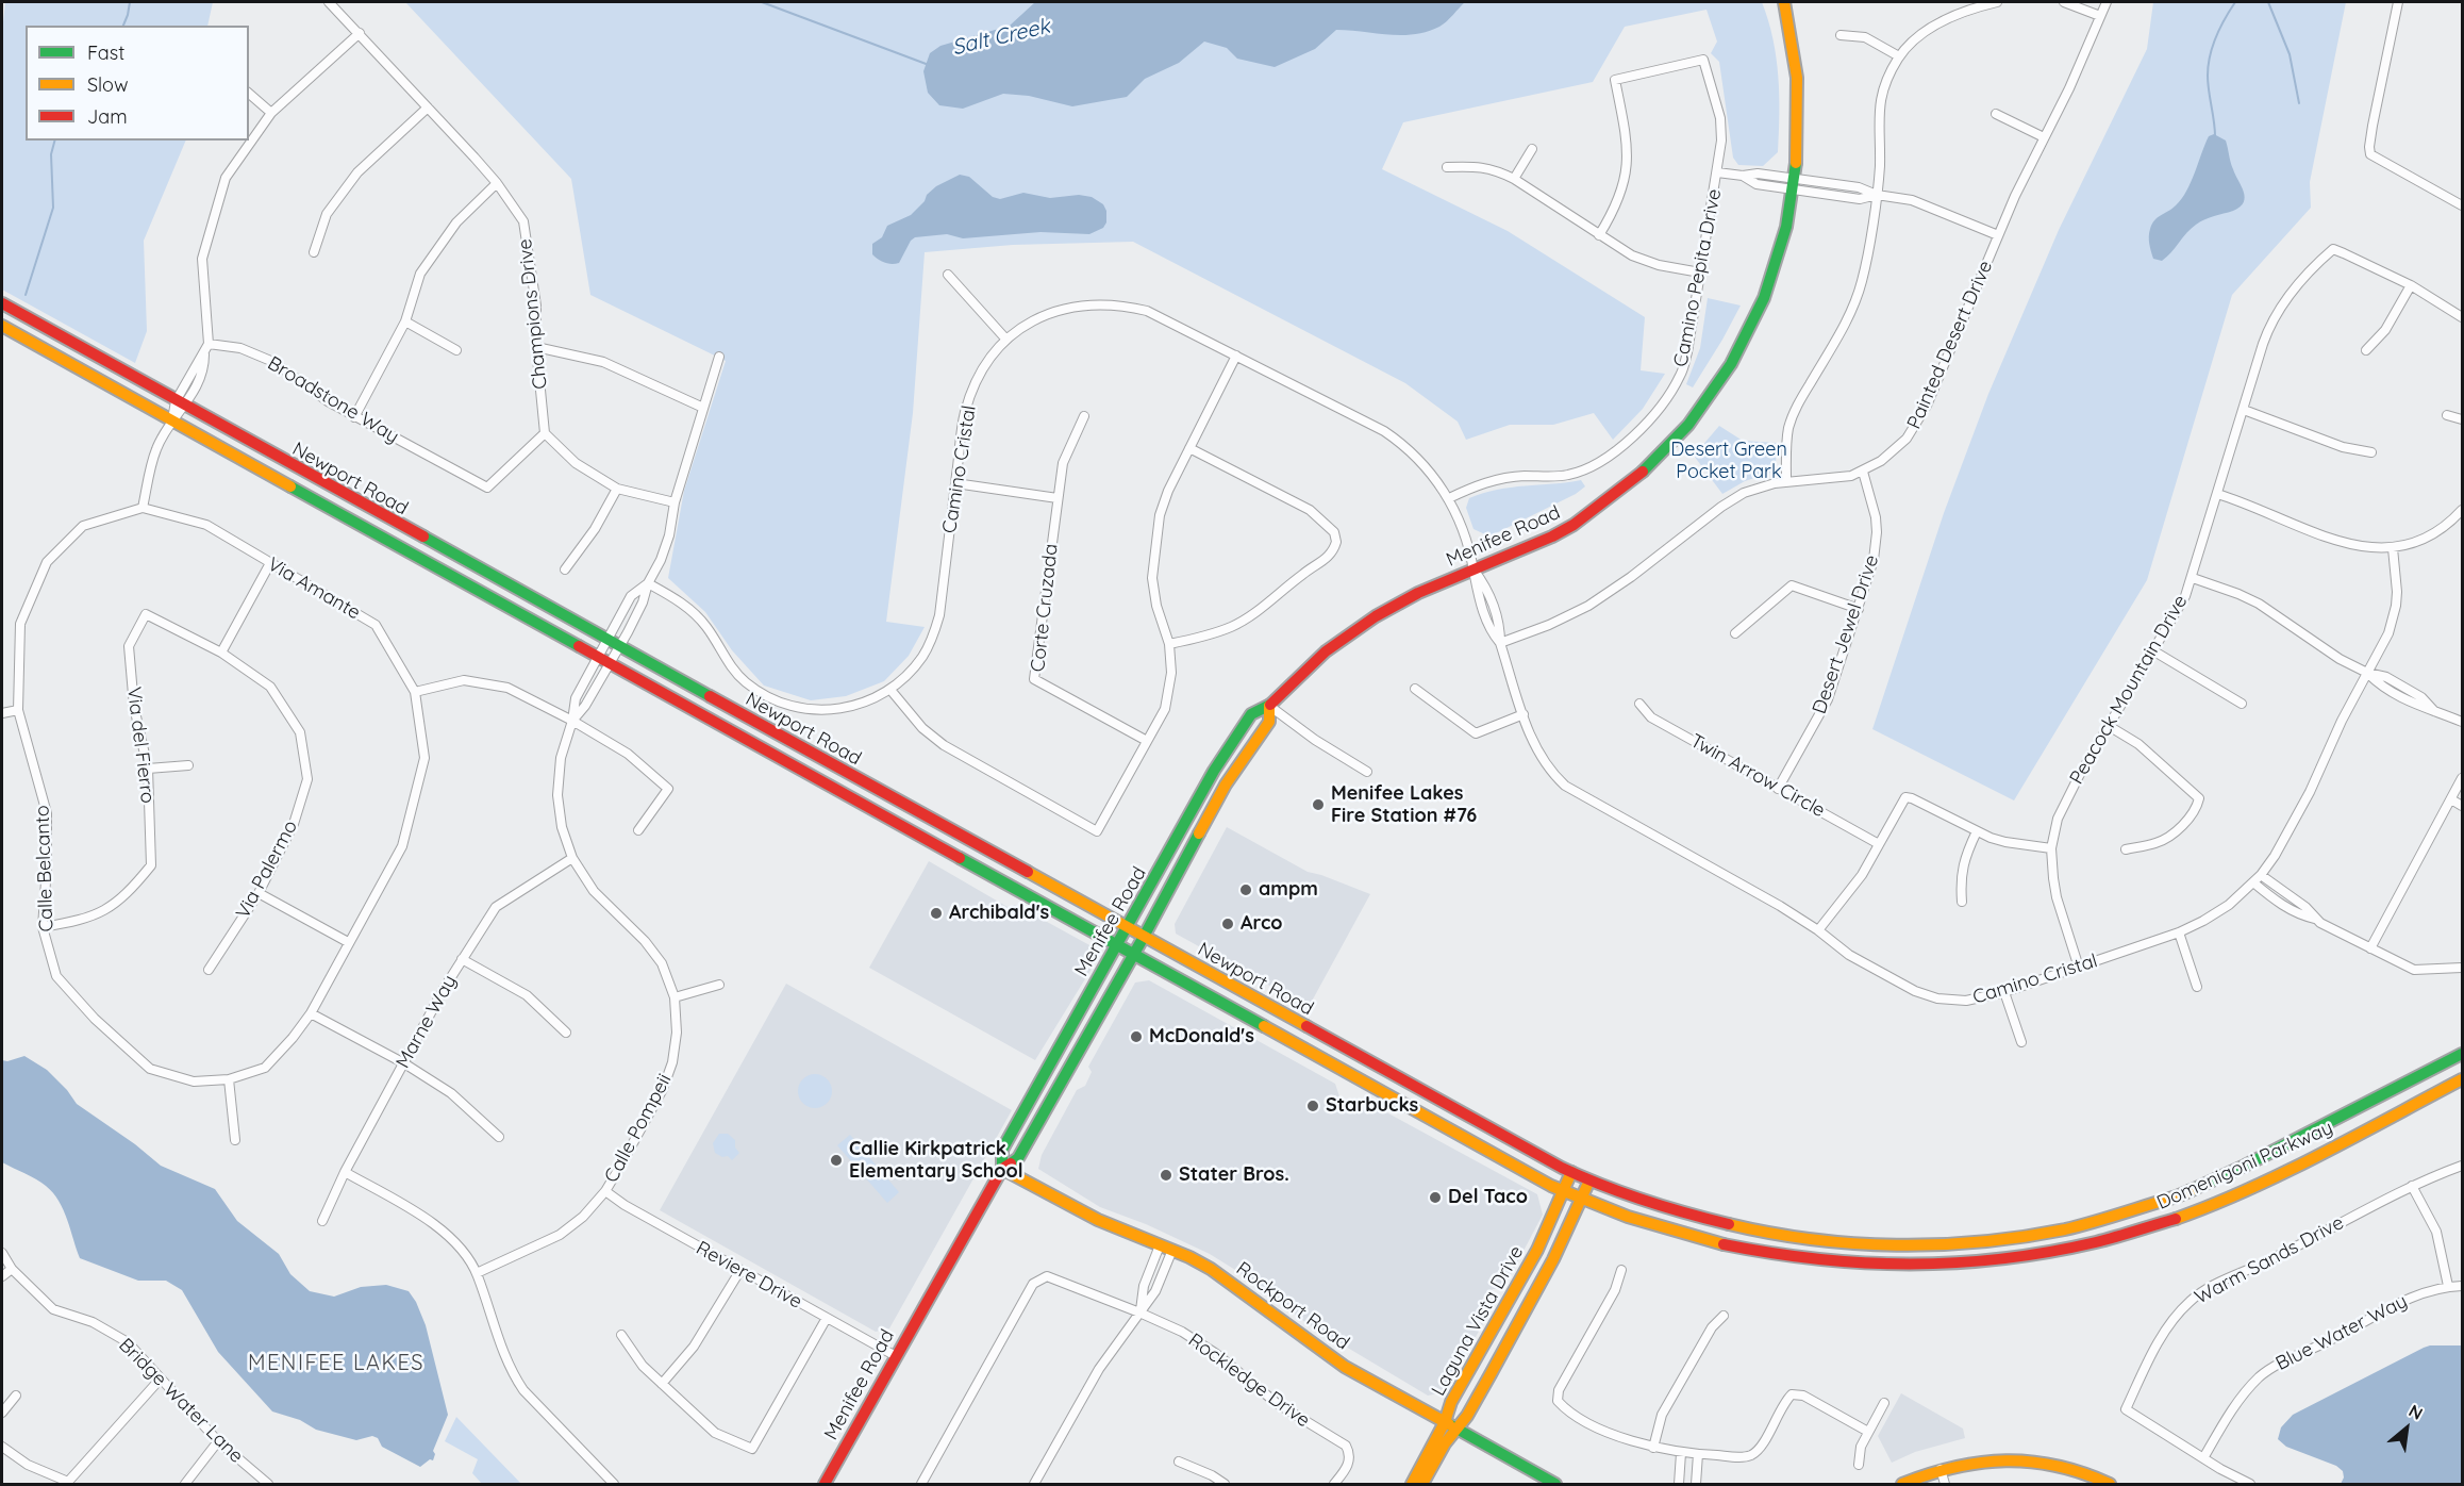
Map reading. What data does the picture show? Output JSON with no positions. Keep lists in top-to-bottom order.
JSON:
{
  "streets": {
    "main road": [
      "Newport Road",
      "Menifee Road",
      "Domenigoni Parkway",
      "Rockport Road",
      "Laguna Vista Drive"
    ],
    "street": [
      "Camino Pepita Drive",
      "Champions Drive",
      "Painted Desert Drive",
      "Broadstone Way",
      "Camino Cristal",
      "Via Amante",
      "Corte Cruzada",
      "Desert Jewel Drive",
      "Peacock Mountain Drive",
      "Via del Fierro",
      "Twin Arrow Circle",
      "Calle Belcanto",
      "Via Palermo",
      "Marne Way",
      "Calle Pompeii",
      "Warm Sands Drive",
      "Reviere Drive",
      "Blue Water Way",
      "Rockledge Drive",
      "Bridge Water Lane"
    ]
  },
  "crossings": [
    ["Camino Pepita Drive", "Camino Cristal"],
    ["Champions Drive", "Broadstone Way"],
    ["Painted Desert Drive", "Camino Cristal"],
    ["Painted Desert Drive", "Desert Jewel Drive"],
    ["Camino Cristal", "Menifee Road"],
    ["Camino Cristal", "Peacock Mountain Drive"],
    ["Camino Cristal", "Calle Pompeii"],
    ["Newport Road", "Menifee Road"],
    ["Newport Road", "Calle Pompeii"],
    ["Newport Road", "Domenigoni Parkway"],
    ["Newport Road", "Laguna Vista Drive"],
    ["Menifee Road", "Reviere Drive"],
    ["Menifee Road", "Rockport Road"],
    ["Via Amante", "Calle Belcanto"],
    ["Desert Jewel Drive", "Twin Arrow Circle"],
    ["Via del Fierro", "Calle Belcanto"],
    ["Via del Fierro", "Via Palermo"],
    ["Marne Way", "Calle Pompeii"],
    ["Calle Pompeii", "Reviere Drive"],
    ["Domenigoni Parkway", "Laguna Vista Drive"],
    ["Warm Sands Drive", "Blue Water Way"],
    ["Rockport Road", "Laguna Vista Drive"]
  ],
  "districts": ["MENIFEE LAKES"],
  "water": ["Salt Creek"],
  "parks": ["Desert Green Pocket Park"],
  "places": [
    "Menifee Lakes Fire Station #76",
    "ampm",
    "Archibald's",
    "Arco",
    "McDonald's",
    "Starbucks",
    "Callie Kirkpatrick Elementary School",
    "Stater Bros.",
    "Del Taco"
  ],
  "legend": ["Fast", "Slow", "Jam"],
  "north": "top right"
}
